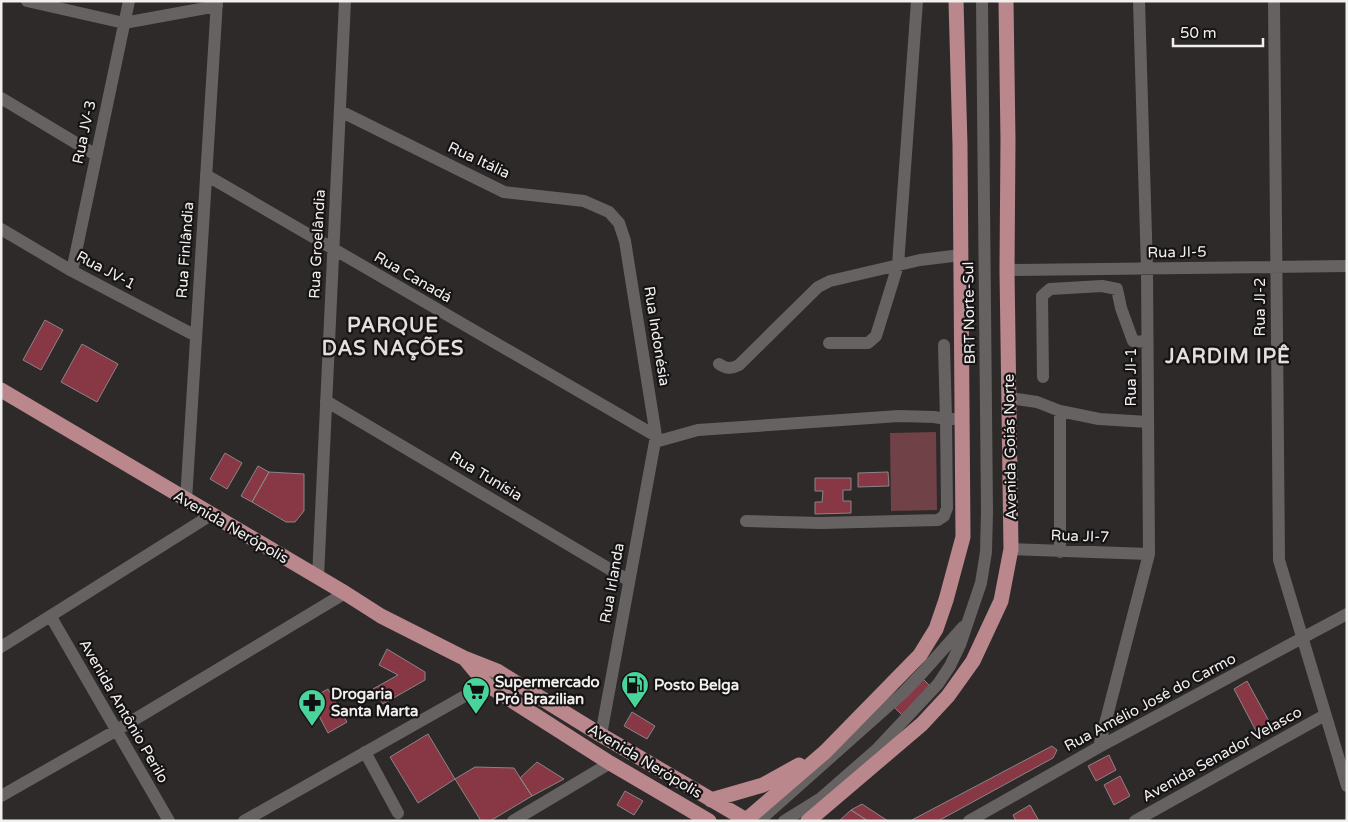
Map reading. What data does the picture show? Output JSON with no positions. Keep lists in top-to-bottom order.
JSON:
{
  "streets": {
    "main road": ["Avenida Goiás Norte", "Avenida Nerópolis"],
    "street": [
      "Rua JV-3",
      "Rua Itália",
      "Rua Groelândia",
      "Rua Finlândia",
      "Rua JI-5",
      "Rua JV-1",
      "Rua Canadá",
      "Rua JI-2",
      "BRT Norte-Sul",
      "Rua Indonésia",
      "Rua JI-1",
      "Rua Tunísia",
      "Rua JI-7",
      "Rua Irlanda",
      "Rua Amélio José do Carmo",
      "Avenida Antônio Perilo",
      "Avenida Senador Velasco"
    ]
  },
  "crossings": [
    ["Rua JV-3", "Rua JV-1"],
    ["Rua Itália", "Rua Groelândia"],
    ["Rua Itália", "Rua Indonésia"],
    ["Rua Groelândia", "Rua Canadá"],
    ["Rua Groelândia", "Rua Tunísia"],
    ["Rua Groelândia", "Avenida Nerópolis"],
    ["Rua Finlândia", "Rua JV-1"],
    ["Rua Finlândia", "Rua Canadá"],
    ["Rua Finlândia", "Avenida Nerópolis"],
    ["Rua JI-5", "Rua JI-2"],
    ["Rua JI-5", "Rua JI-1"],
    ["Rua JI-5", "Avenida Goiás Norte"],
    ["Rua Canadá", "Rua Indonésia"],
    ["Rua Canadá", "Rua Irlanda"],
    ["Rua JI-2", "Rua Amélio José do Carmo"],
    ["Rua JI-2", "Avenida Senador Velasco"],
    ["Rua Indonésia", "Rua Irlanda"],
    ["Rua JI-1", "Rua JI-7"],
    ["Rua JI-1", "Rua Amélio José do Carmo"],
    ["Avenida Goiás Norte", "Rua JI-7"],
    ["Rua Tunísia", "Rua Irlanda"],
    ["Avenida Nerópolis", "Rua Irlanda"]
  ],
  "districts": ["PARQUE DAS NAÇÕES", "JARDIM IPÊ"],
  "places": {
    "fuel station": ["Posto Belga"],
    "supermarket": ["Supermercado Pró Brazilian"],
    "pharmacy": ["Drogaria Santa Marta"]
  },
  "scale_bar": "50 m"
}
